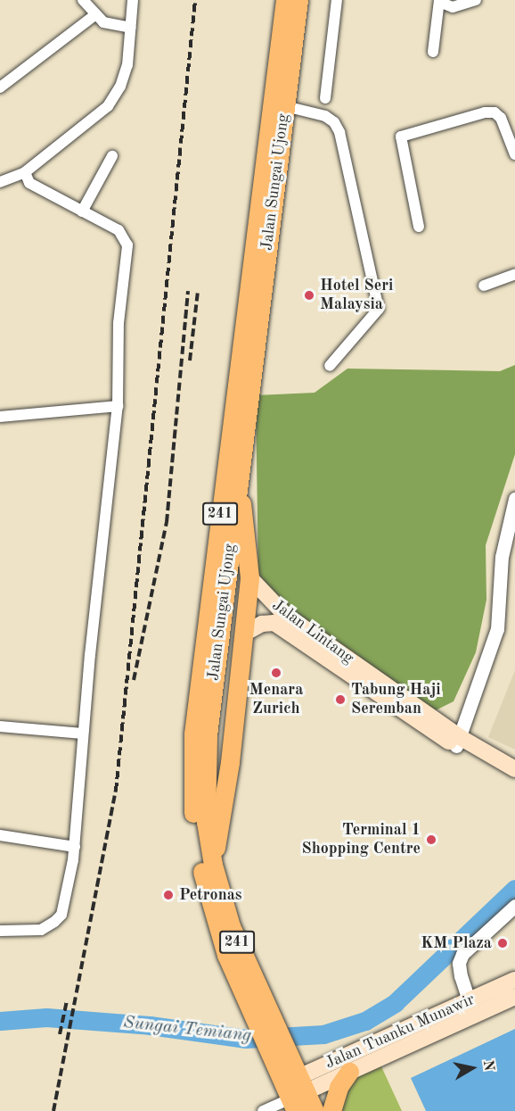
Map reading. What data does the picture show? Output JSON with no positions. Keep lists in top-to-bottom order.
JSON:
{
  "streets": {
    "highway": ["Jalan Sungai Ujong", "241"],
    "main road": ["Jalan Lintang", "Jalan Tuanku Munawir"]
  },
  "crossings": [
    ["Jalan Sungai Ujong", "Jalan Tuanku Munawir"]
  ],
  "water": ["Sungai Temiang"],
  "places": [
    "Hotel Seri Malaysia",
    "Menara Zurich",
    "Tabung Haji Seremban",
    "Terminal 1 Shopping Centre",
    "Petronas",
    "KM Plaza"
  ],
  "north": "right"
}
